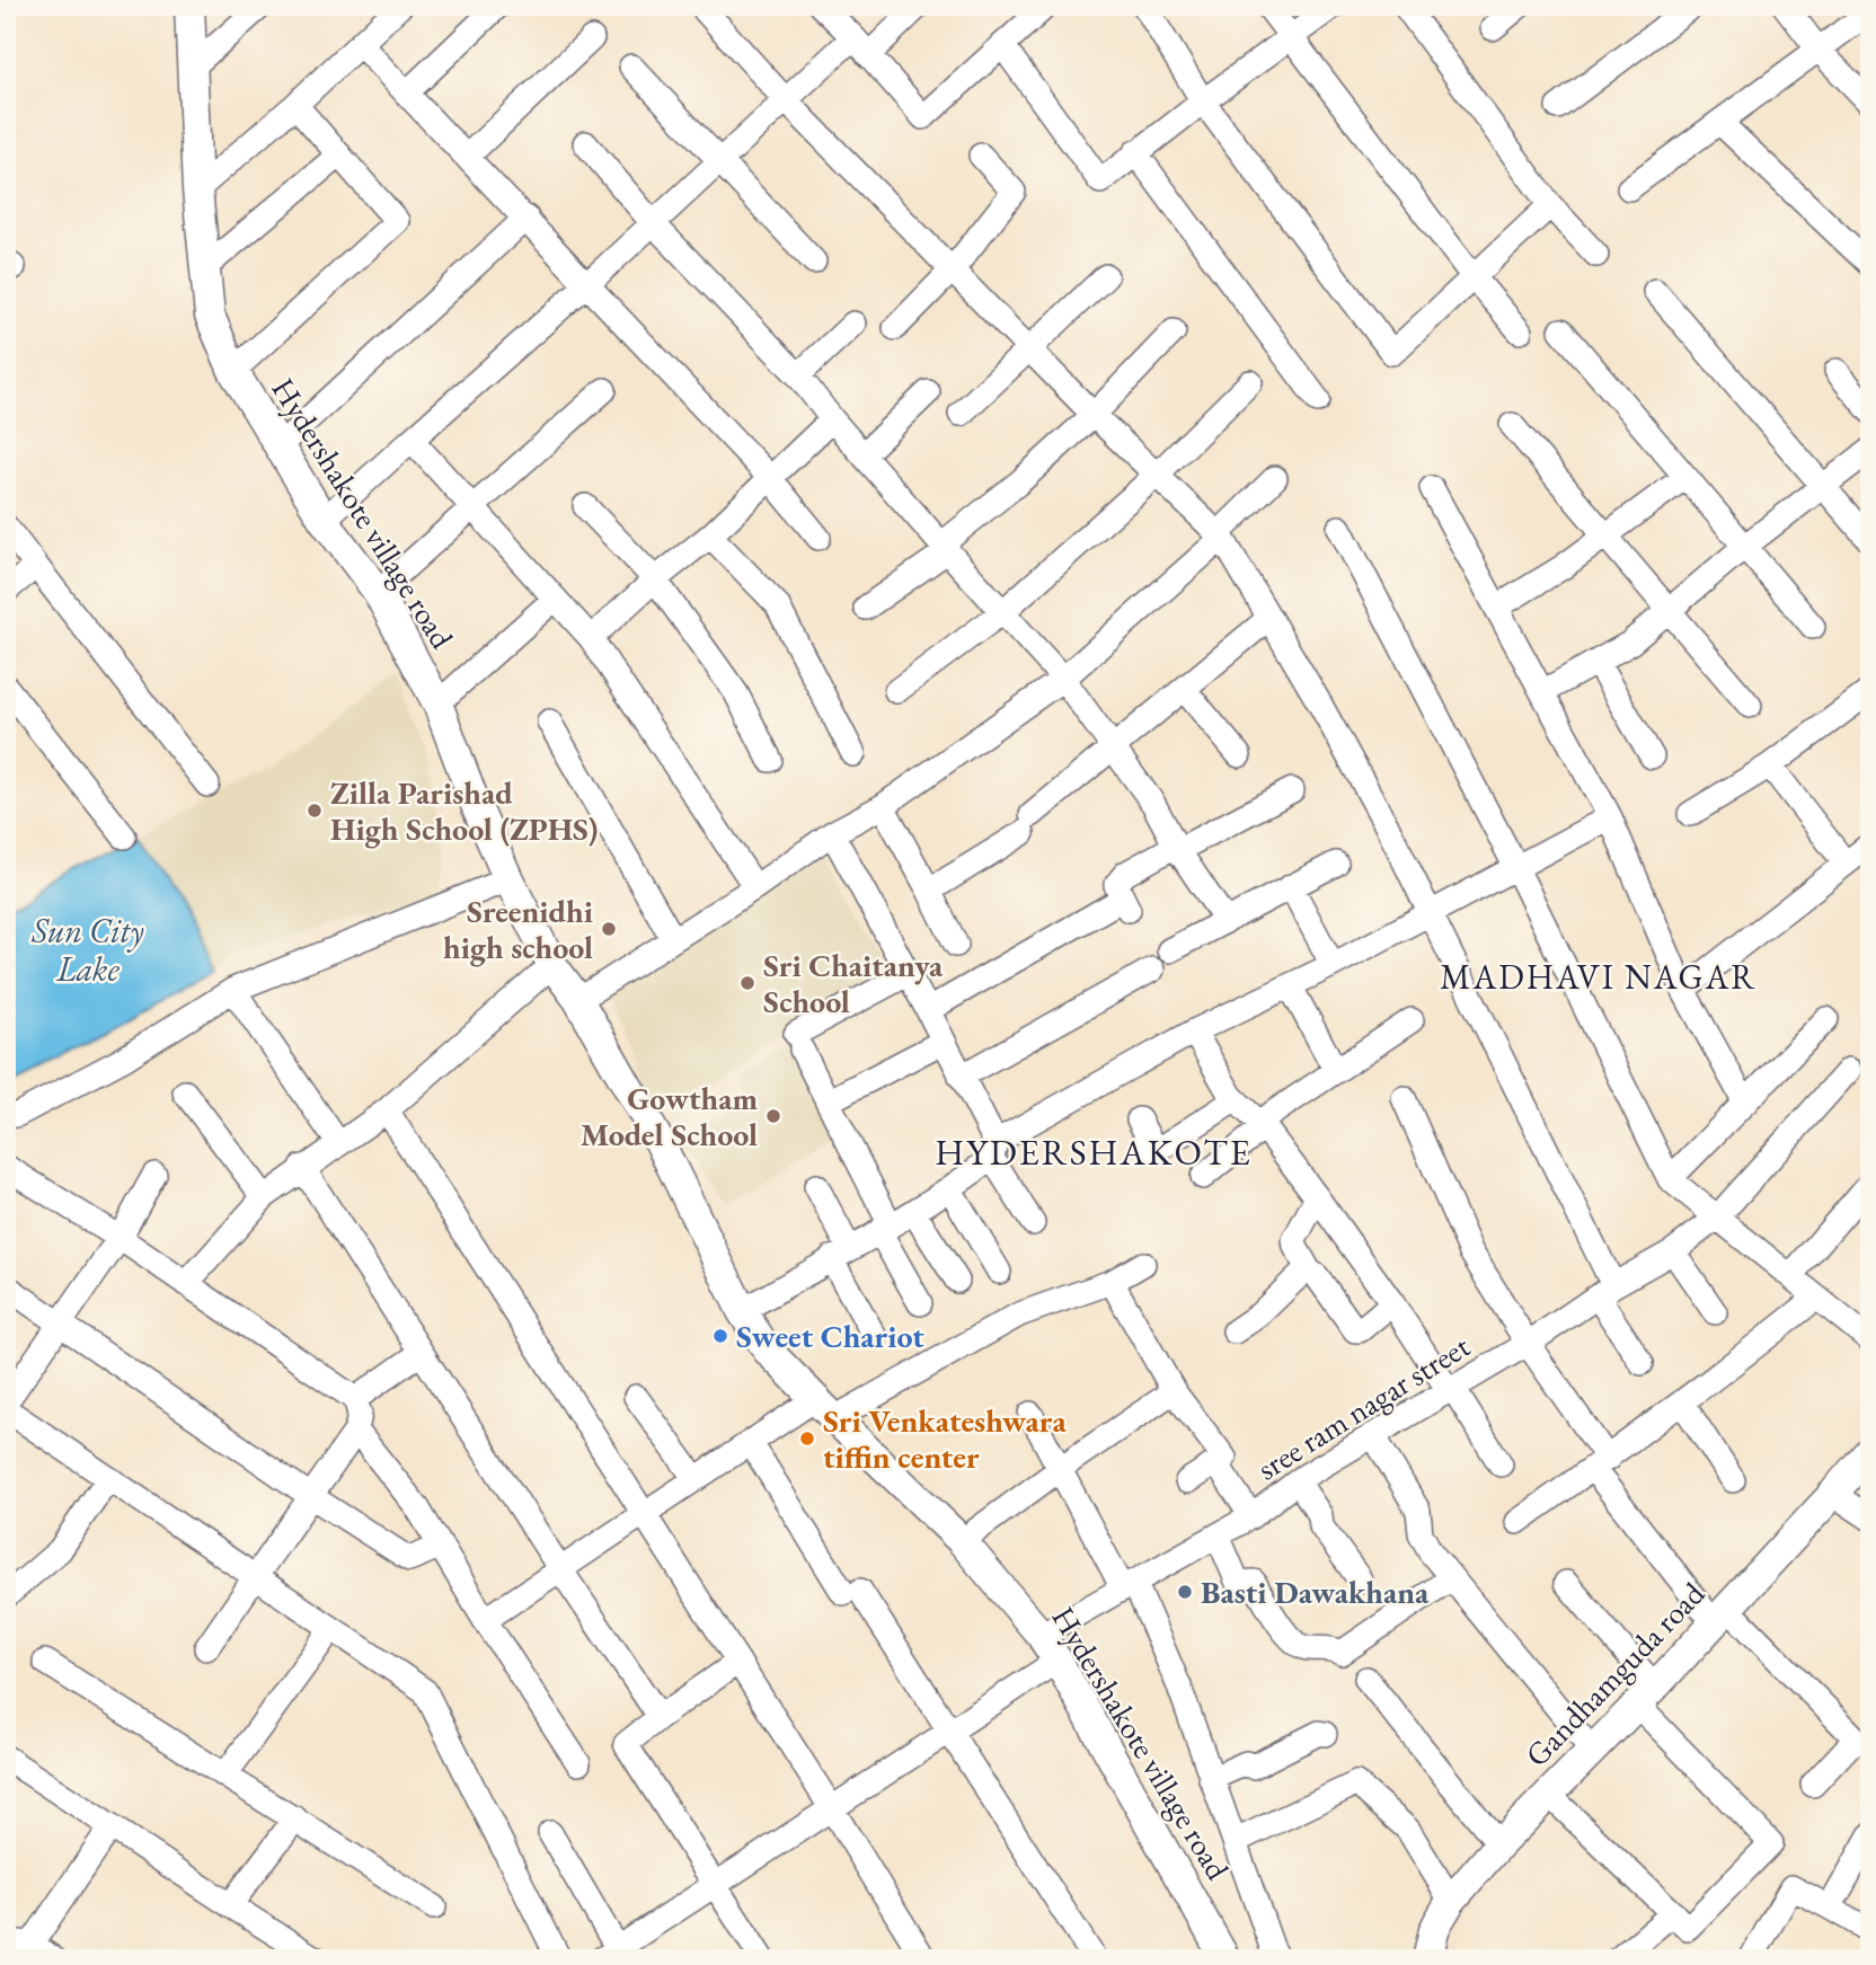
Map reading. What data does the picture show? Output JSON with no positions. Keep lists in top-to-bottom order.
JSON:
{
  "streets": {
    "street": ["Hydershakote village road", "sree ram nagar street", "Gandhamguda road"]
  },
  "crossings": [
    ["Hydershakote village road", "sree ram nagar street"]
  ],
  "districts": ["MADHAVI NAGAR", "HYDERSHAKOTE"],
  "water": ["Sun City Lake"],
  "places": [
    "Zilla Parishad High School (ZPHS)",
    "Sreenidhi high school",
    "Sri Chaitanya School",
    "Gowtham Model School",
    "Sweet Chariot",
    "Sri Venkateshwara tiffin center",
    "Basti Dawakhana"
  ]
}
